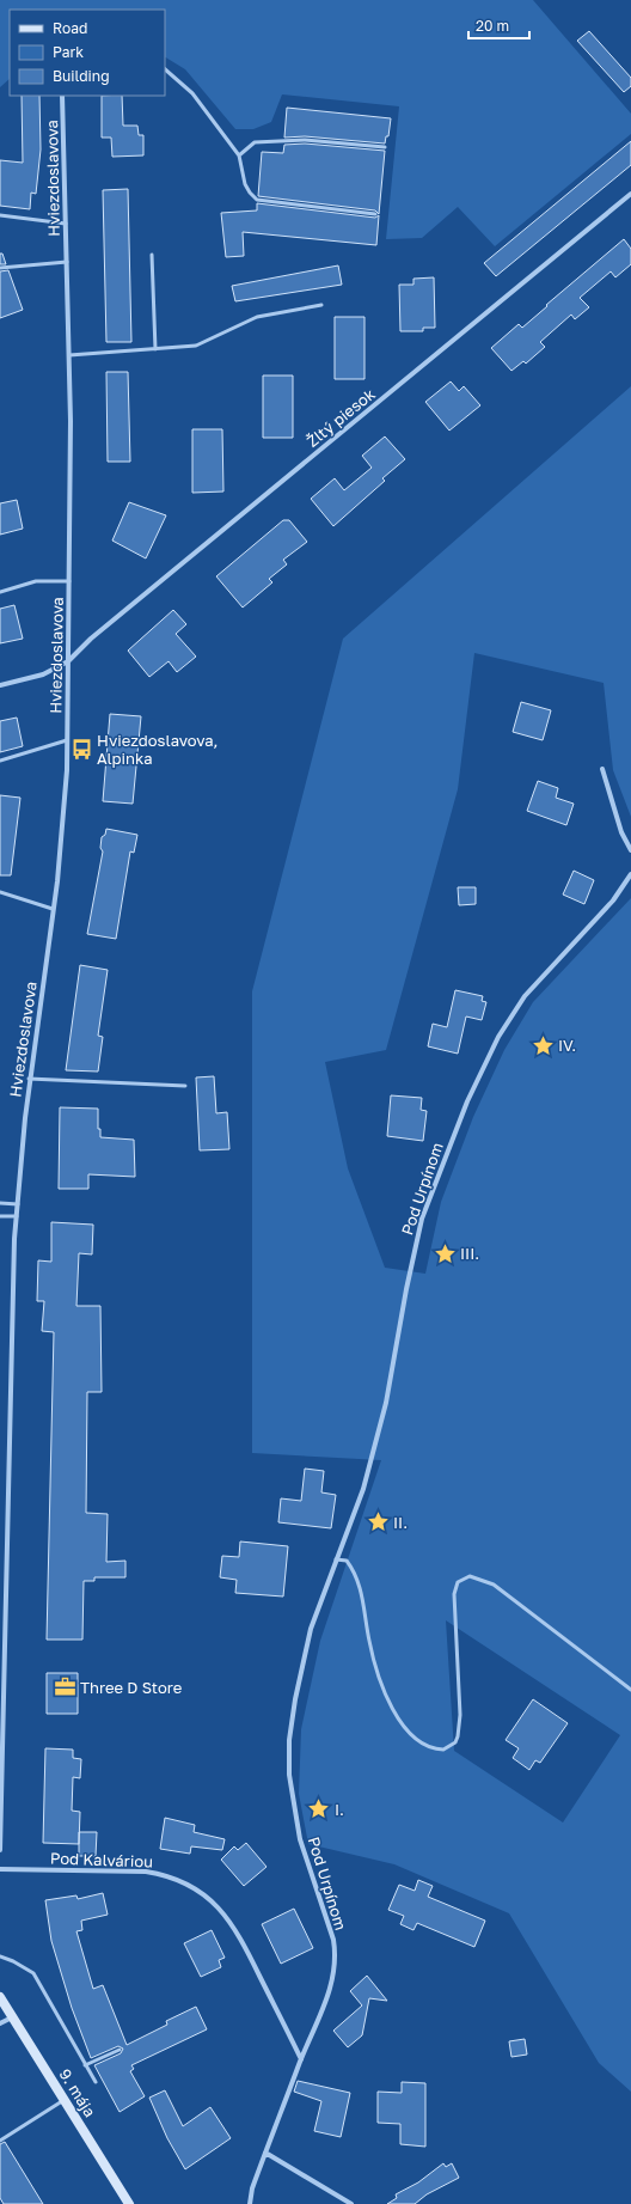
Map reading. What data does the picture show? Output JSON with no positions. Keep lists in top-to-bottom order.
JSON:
{
  "streets": {
    "main road": ["9. mája"],
    "street": [
      "Hviezdoslavova",
      "Žltý piesok",
      "Pod Urpínom",
      "Pod Kalváriou"
    ]
  },
  "crossings": [
    ["Hviezdoslavova", "Žltý piesok"],
    ["Pod Urpínom", "Pod Kalváriou"]
  ],
  "places": {
    "bus stop": ["Hviezdoslavova, Alpinka"],
    "place": [
      "IV.",
      "III.",
      "II.",
      "I."
    ],
    "office": ["Three D Store"]
  },
  "legend": ["Road", "Park", "Building"],
  "scale_bar": "20 m"
}
